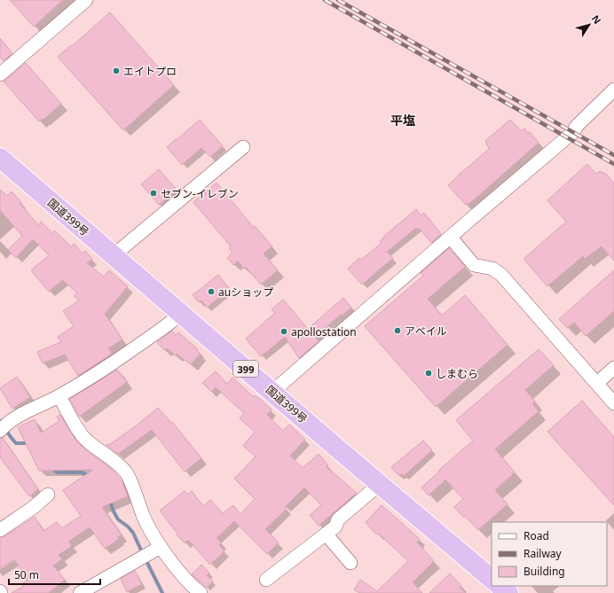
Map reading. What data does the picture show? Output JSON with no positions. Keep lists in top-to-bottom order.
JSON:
{
  "streets": {
    "highway": ["国道399号", "399"]
  },
  "districts": ["平塩"],
  "places": [
    "エイトプロ",
    "セブン-イレブン",
    "auショップ",
    "アベイル",
    "apollostation",
    "しまむら"
  ],
  "legend": ["Road", "Railway", "Building"],
  "scale_bar": "50 m",
  "north": "top right"
}
